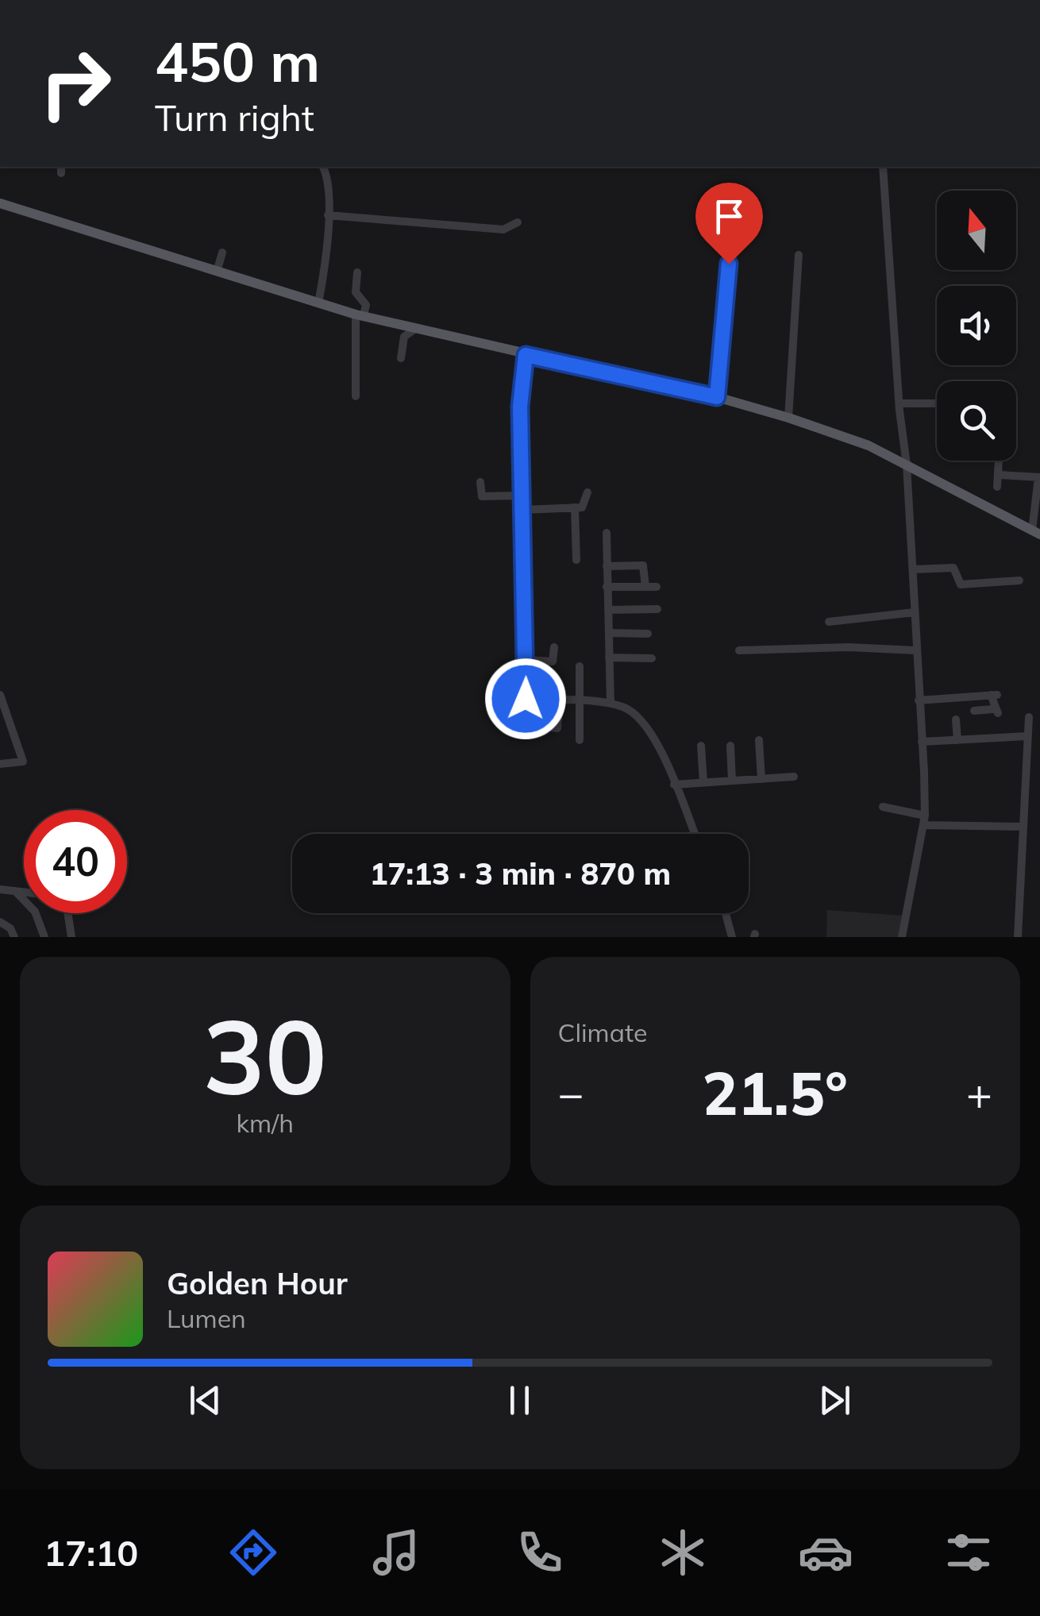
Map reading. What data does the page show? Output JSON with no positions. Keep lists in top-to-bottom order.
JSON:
{
  "north": "top",
  "page": {
    "turn": ["450 m", "Turn right"],
    "limit": "40",
    "trip": "17:13 · 3 min · 870 m",
    "tile": [
      ["30", "km/h"],
      "Climate"
    ],
    "heat": ["−", "21.5°", "+"],
    "song": ["Golden Hour", "Lumen"],
    "tabs": "17:10"
  }
}
